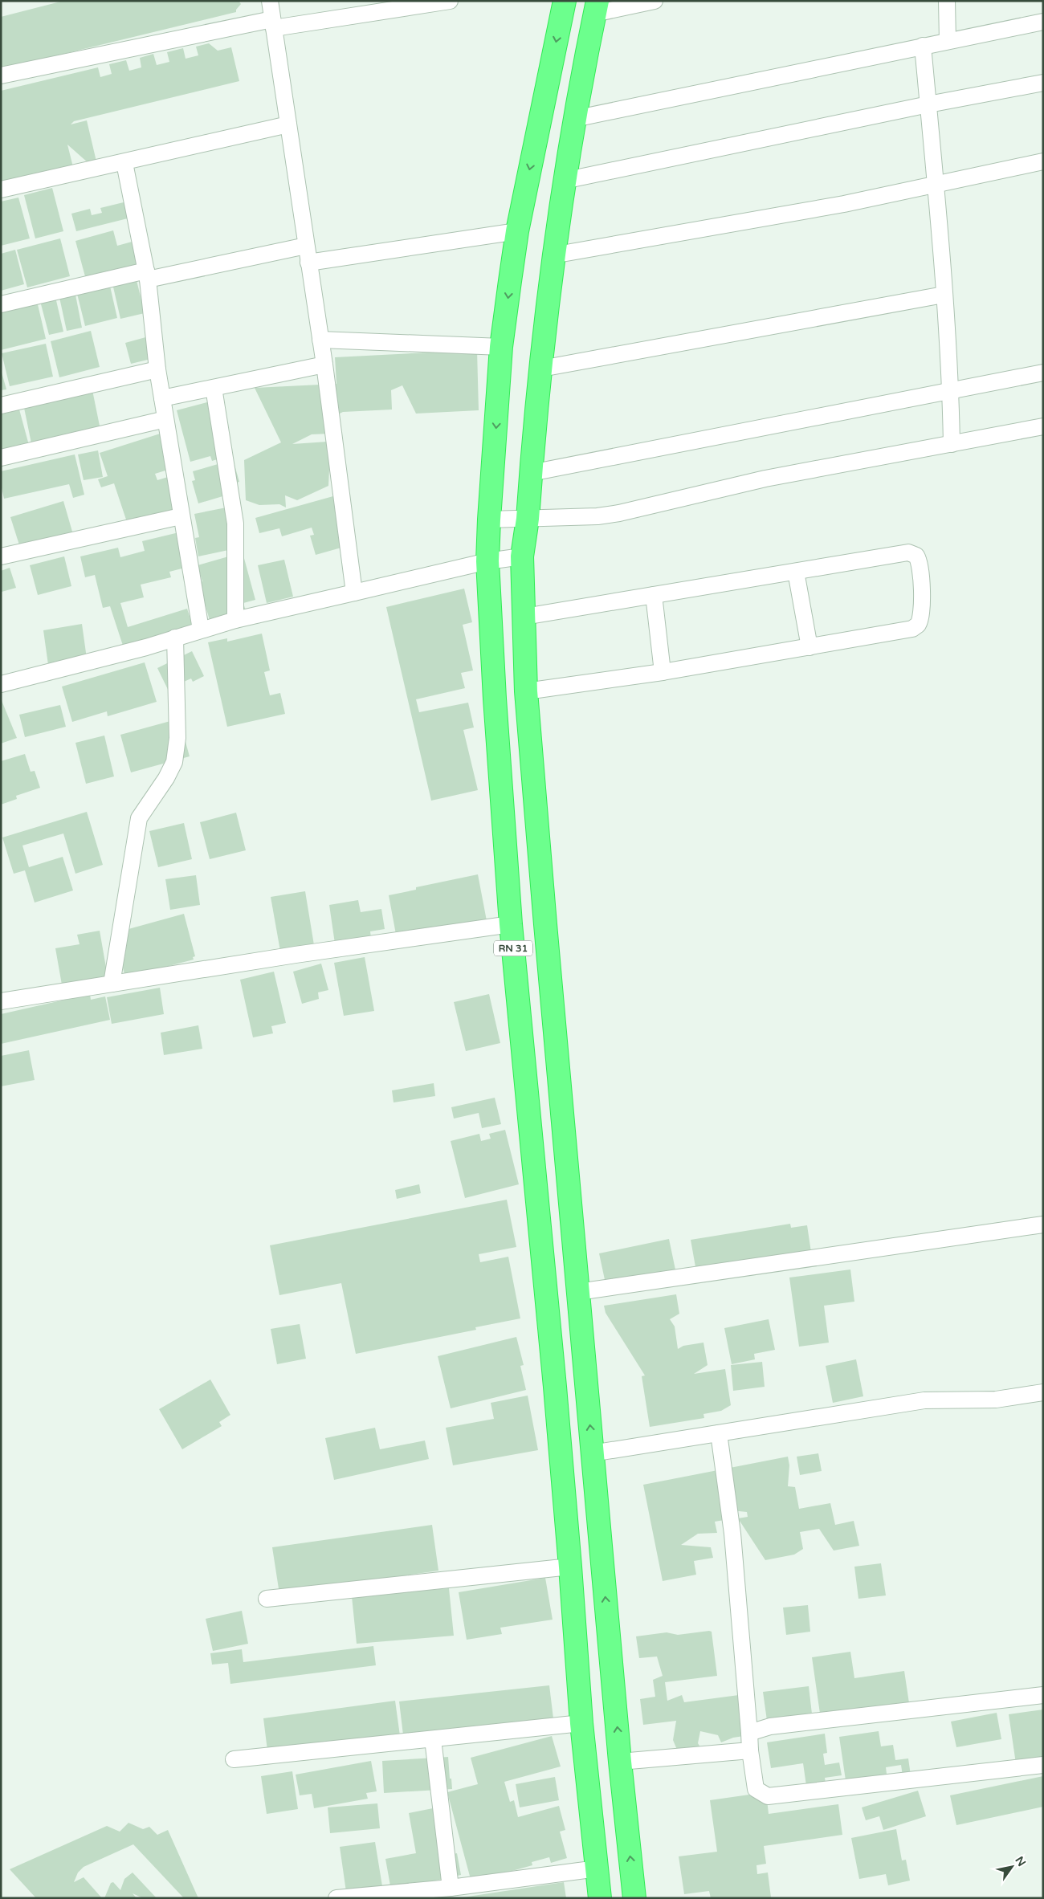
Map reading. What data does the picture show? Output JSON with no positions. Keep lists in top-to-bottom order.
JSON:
{
  "streets": {
    "highway": ["RN 31"]
  },
  "north": "top right"
}
